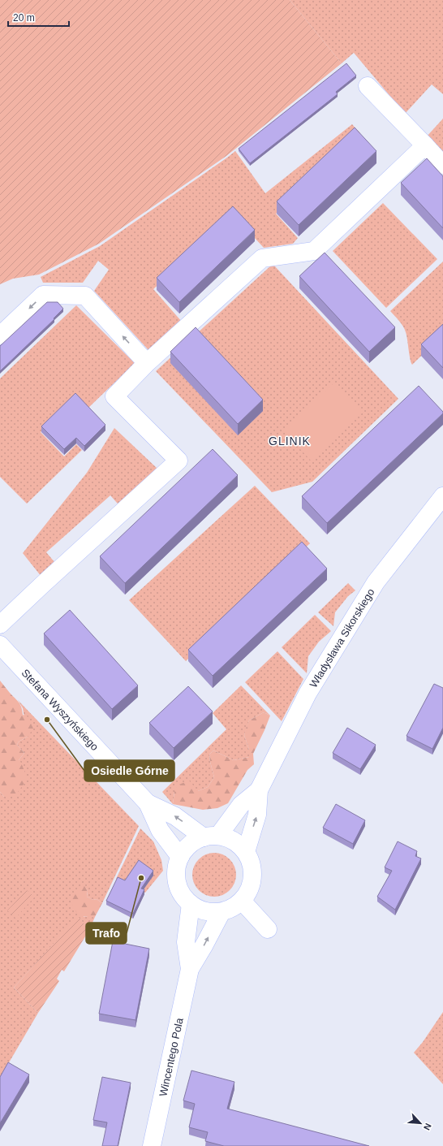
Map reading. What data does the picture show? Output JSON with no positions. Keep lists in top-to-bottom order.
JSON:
{
  "streets": {
    "street": ["Władysława Sikorskiego", "Stefana Wyszyńskiego", "Wincentego Pola"]
  },
  "crossings": [
    ["Władysława Sikorskiego", "Stefana Wyszyńskiego"],
    ["Władysława Sikorskiego", "Wincentego Pola"],
    ["Stefana Wyszyńskiego", "Wincentego Pola"]
  ],
  "districts": ["GLINIK"],
  "places": ["Osiedle Górne", "Trafo"],
  "scale_bar": "20 m",
  "north": "bottom right"
}
